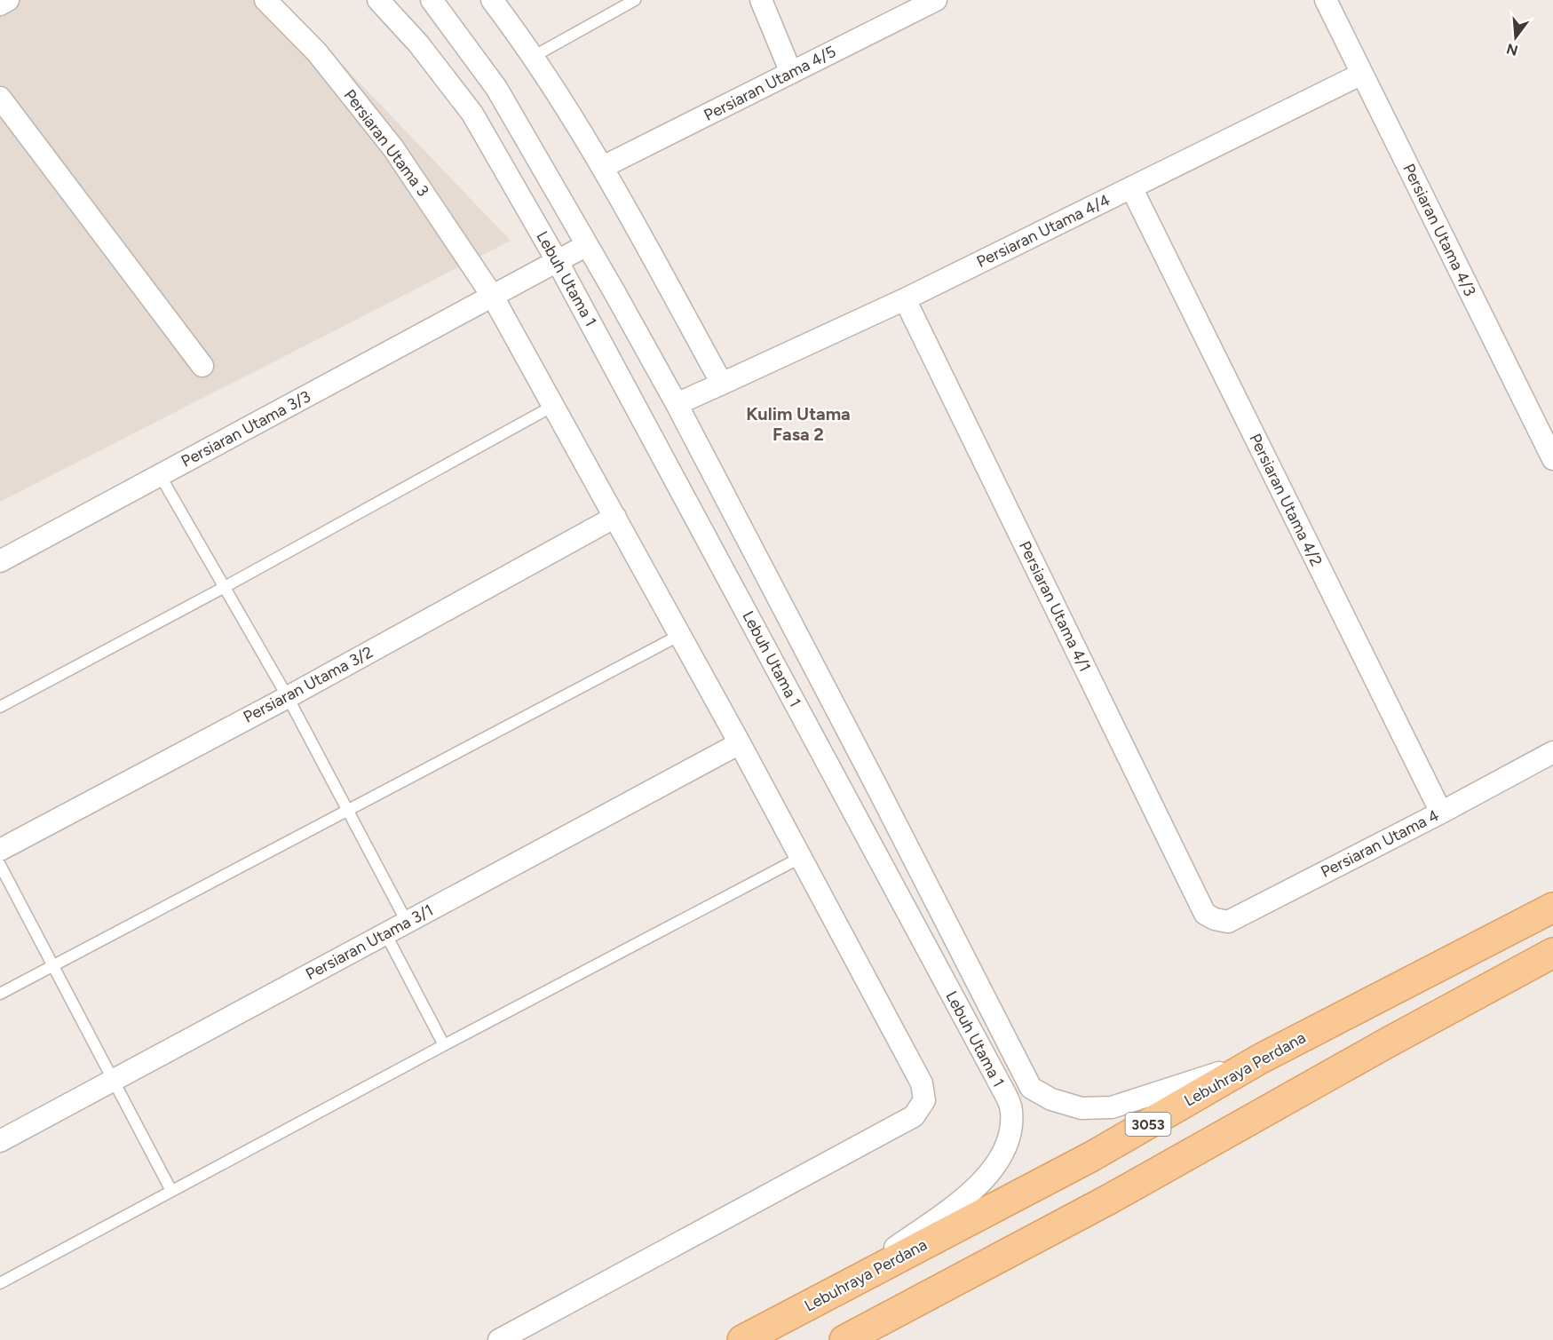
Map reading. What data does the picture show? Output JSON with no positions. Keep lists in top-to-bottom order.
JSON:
{
  "streets": {
    "main road": ["Lebuhraya Perdana", "3053"],
    "street": [
      "Persiaran Utama 4/5",
      "Persiaran Utama 3",
      "Persiaran Utama 4/3",
      "Persiaran Utama 4/4",
      "Lebuh Utama 1",
      "Persiaran Utama 3/3",
      "Persiaran Utama 4/2",
      "Persiaran Utama 4/1",
      "Persiaran Utama 3/2",
      "Persiaran Utama 4",
      "Persiaran Utama 3/1"
    ]
  },
  "crossings": [
    ["Persiaran Utama 3", "Persiaran Utama 3/3"],
    ["Persiaran Utama 3", "Persiaran Utama 3/2"],
    ["Persiaran Utama 3", "Persiaran Utama 3/1"],
    ["Persiaran Utama 4/3", "Persiaran Utama 4/4"],
    ["Persiaran Utama 4/4", "Lebuh Utama 1"],
    ["Persiaran Utama 4/4", "Persiaran Utama 4/2"],
    ["Persiaran Utama 4/4", "Persiaran Utama 4/1"],
    ["Lebuh Utama 1", "Persiaran Utama 3/3"],
    ["Lebuh Utama 1", "Lebuhraya Perdana"],
    ["Persiaran Utama 4/2", "Persiaran Utama 4"],
    ["Persiaran Utama 4/1", "Persiaran Utama 4"]
  ],
  "districts": ["Kulim Utama Fasa 2"],
  "north": "bottom"
}
